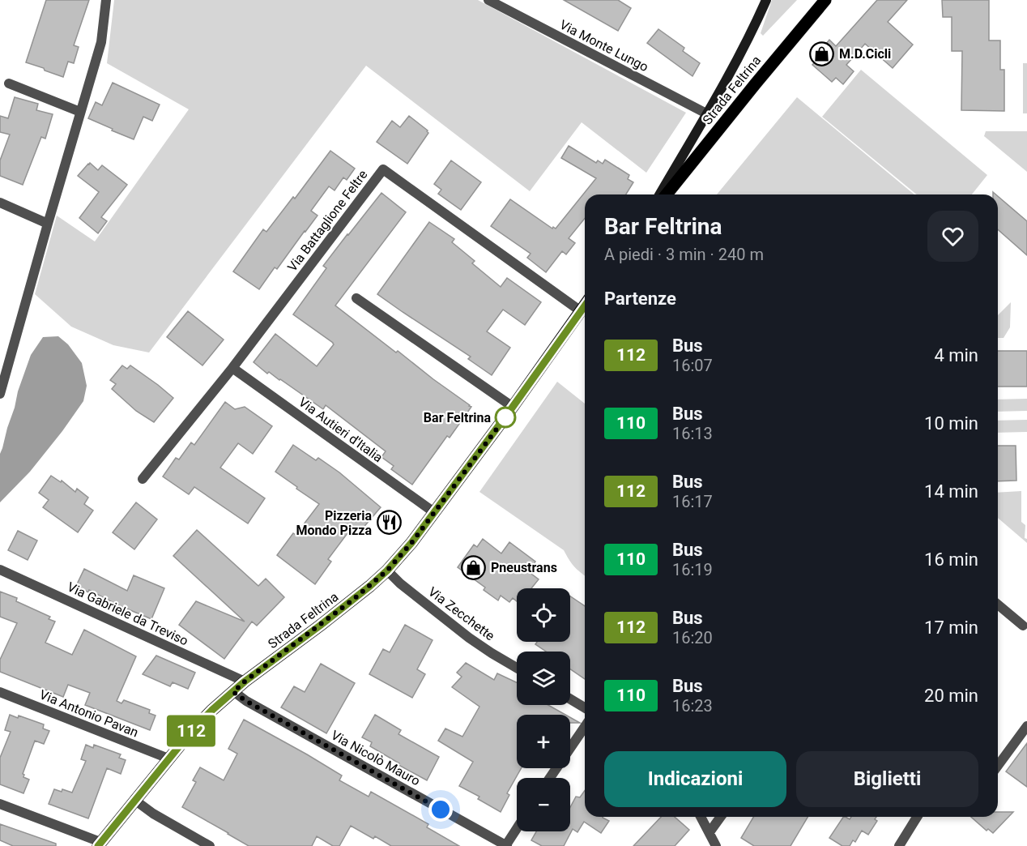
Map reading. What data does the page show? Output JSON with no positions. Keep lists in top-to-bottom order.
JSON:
{
  "streets": {
    "main road": ["Strada Feltrina"],
    "street": [
      "Via Monte Lungo",
      "Via Battaglione Feltre",
      "Via Autieri d'Italia",
      "Via Gabriele da Treviso",
      "Via Zecchette",
      "Via Antonio Pavan",
      "Via Nicolò Mauro"
    ]
  },
  "crossings": [
    ["Strada Feltrina", "Via Battaglione Feltre"],
    ["Strada Feltrina", "Via Autieri d'Italia"],
    ["Strada Feltrina", "Via Gabriele da Treviso"],
    ["Strada Feltrina", "Via Zecchette"],
    ["Strada Feltrina", "Via Antonio Pavan"],
    ["Strada Feltrina", "Via Nicolò Mauro"],
    ["Via Battaglione Feltre", "Via Autieri d'Italia"]
  ],
  "places": {
    "shop": ["M.D.Cicli", "Pneustrans"],
    "other": ["Bar Feltrina"],
    "restaurant": ["Pizzeria Mondo Pizza"]
  },
  "lines": ["bus line 112"],
  "page": {
    "on_map": "112",
    "heading": [
      ["Bar Feltrina", "A piedi · 3 min · 240 m"],
      "Partenze"
    ],
    "list": [
      {
        "mark": "112",
        "name": "Bus",
        "note": "16:07",
        "value": "4 min"
      },
      {
        "mark": "110",
        "name": "Bus",
        "note": "16:13",
        "value": "10 min"
      },
      {
        "mark": "112",
        "name": "Bus",
        "note": "16:17",
        "value": "14 min"
      },
      {
        "mark": "110",
        "name": "Bus",
        "note": "16:19",
        "value": "16 min"
      },
      {
        "mark": "112",
        "name": "Bus",
        "note": "16:20",
        "value": "17 min"
      },
      {
        "mark": "110",
        "name": "Bus",
        "note": "16:23",
        "value": "20 min"
      }
    ],
    "map_buttons": ["+", "−"],
    "buttons": ["Indicazioni", "Biglietti"]
  }
}
